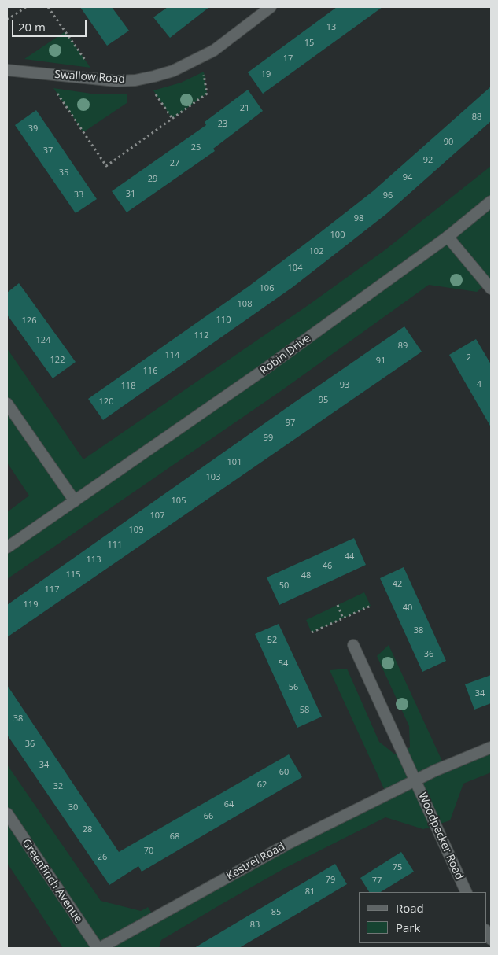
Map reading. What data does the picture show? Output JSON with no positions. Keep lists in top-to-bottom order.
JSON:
{
  "streets": {
    "street": [
      "Swallow Road",
      "Robin Drive",
      "Woodpecker Road",
      "Kestrel Road",
      "Greenfinch Avenue"
    ]
  },
  "crossings": [
    ["Woodpecker Road", "Kestrel Road"],
    ["Kestrel Road", "Greenfinch Avenue"]
  ],
  "house_numbers": [
    "13",
    "15",
    "17",
    "19",
    "21",
    "88",
    "23",
    "39",
    "90",
    "25",
    "37",
    "92",
    "27",
    "35",
    "94",
    "29",
    "31",
    "33",
    "96",
    "98",
    "100",
    "102",
    "104",
    "106",
    "108",
    "110",
    "126",
    "112",
    "124",
    "89",
    "114",
    "2",
    "122",
    "91",
    "116",
    "4",
    "93",
    "118",
    "95",
    "120",
    "97",
    "99",
    "101",
    "103",
    "105",
    "107",
    "109",
    "111",
    "44",
    "113",
    "46",
    "115",
    "48",
    "42",
    "50",
    "117",
    "119",
    "40",
    "38",
    "52",
    "36",
    "54",
    "56",
    "34",
    "58",
    "38",
    "36",
    "34",
    "60",
    "62",
    "32",
    "64",
    "30",
    "66",
    "28",
    "68",
    "70",
    "26",
    "75",
    "79",
    "77",
    "81",
    "85",
    "83"
  ],
  "legend": ["Road", "Park"],
  "scale_bar": "20 m"
}
